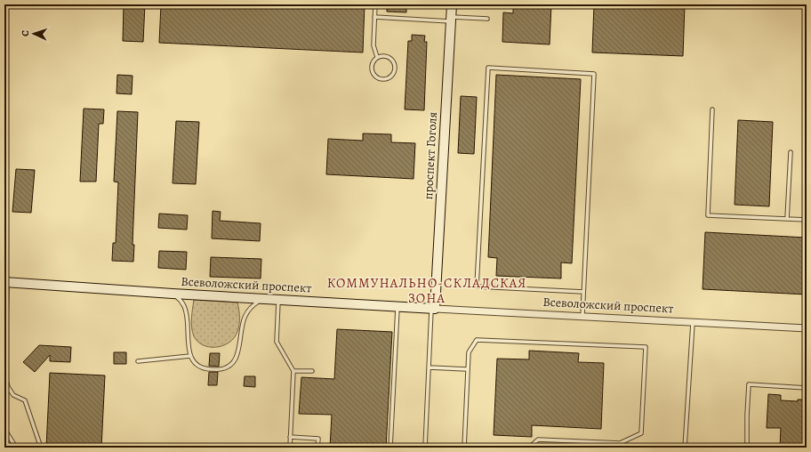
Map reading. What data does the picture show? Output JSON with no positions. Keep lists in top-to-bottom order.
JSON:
{
  "streets": {
    "street": ["проспект Гоголя", "Всеволожский проспект"]
  },
  "crossings": [
    ["проспект Гоголя", "Всеволожский проспект"]
  ],
  "districts": ["КОММУНАЛЬНО-СКЛАДСКАЯ ЗОНА"],
  "north": "left"
}
